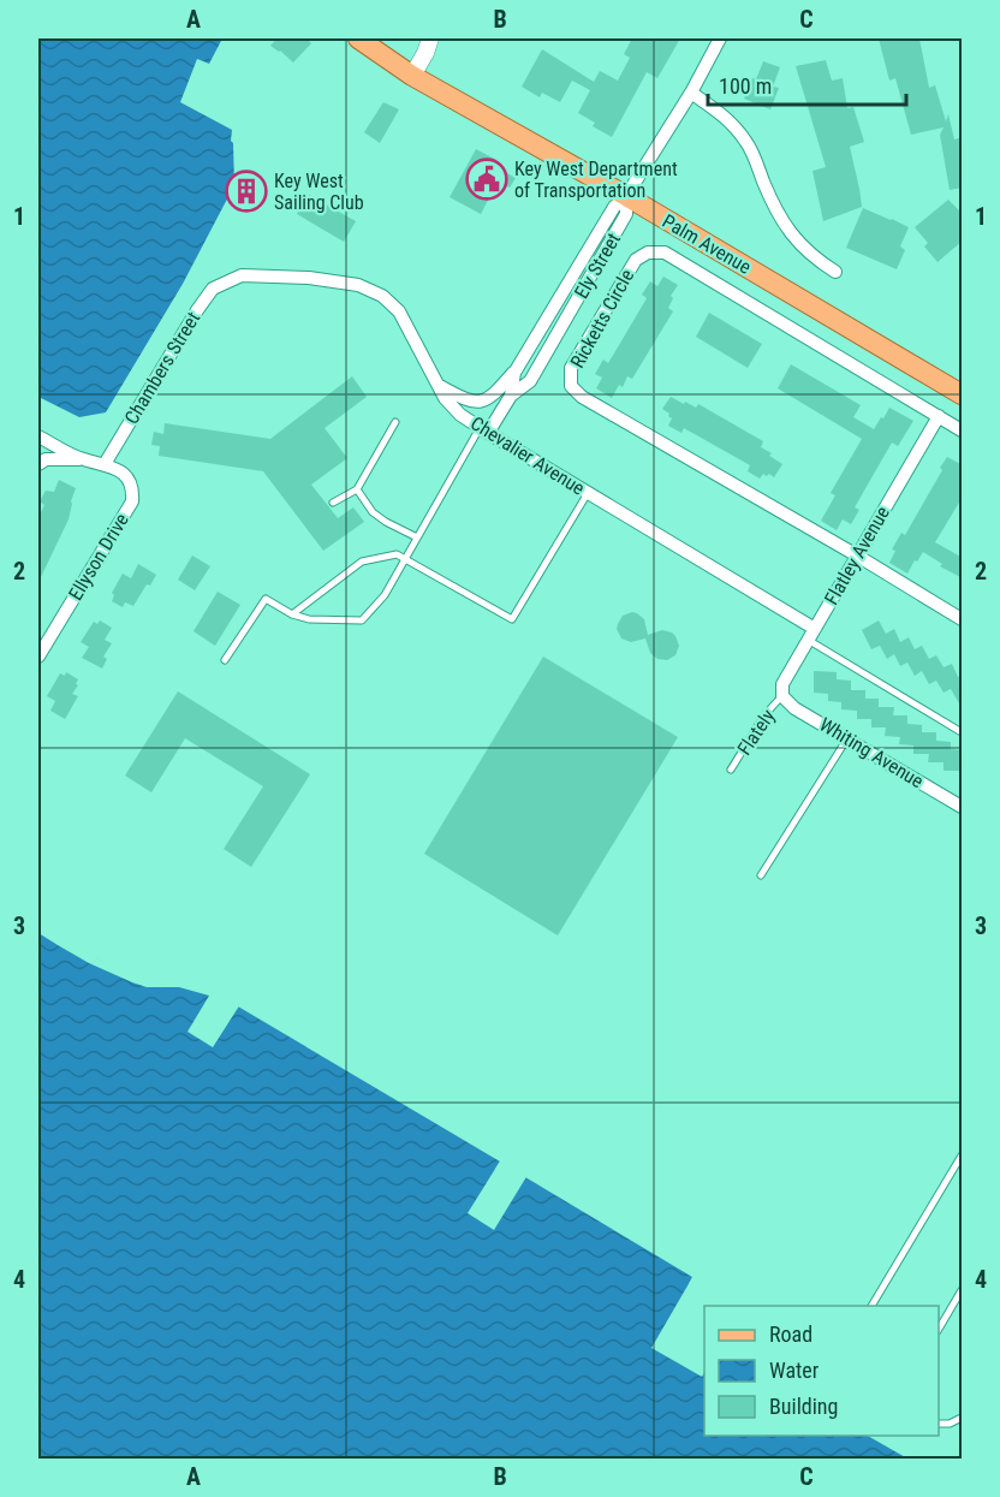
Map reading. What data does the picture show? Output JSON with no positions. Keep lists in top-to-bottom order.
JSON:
{
  "streets": {
    "main road": ["Palm Avenue"],
    "street": [
      "Ely Street",
      "Ricketts Circle",
      "Chambers Street",
      "Chevalier Avenue",
      "Flatley Avenue",
      "Ellyson Drive",
      "Whiting Avenue"
    ],
    "lane": ["Flately"]
  },
  "crossings": [
    ["Palm Avenue", "Ely Street"],
    ["Ely Street", "Chevalier Avenue"],
    ["Ricketts Circle", "Flatley Avenue"],
    ["Chambers Street", "Chevalier Avenue"],
    ["Chambers Street", "Ellyson Drive"],
    ["Chevalier Avenue", "Flatley Avenue"],
    ["Flatley Avenue", "Flately"],
    ["Flatley Avenue", "Whiting Avenue"],
    ["Flately", "Whiting Avenue"]
  ],
  "places": {
    "public building": ["Key West Department of Transportation"],
    "building": ["Key West Sailing Club"]
  },
  "legend": ["Road", "Water", "Building"],
  "scale_bar": "100 m",
  "grid": {
    "columns": ["A", "B", "C"],
    "rows": [
      "1",
      "2",
      "3",
      "4"
    ]
  }
}
